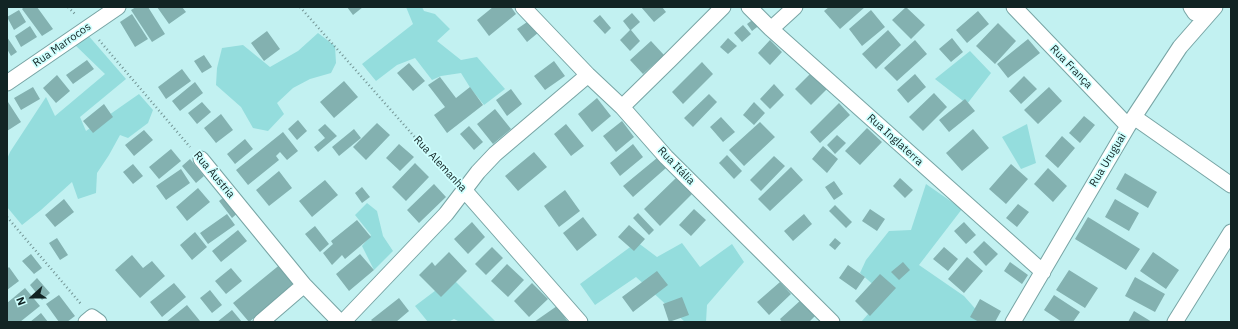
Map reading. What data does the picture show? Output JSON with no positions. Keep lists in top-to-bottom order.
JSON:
{
  "streets": {
    "street": [
      "Rua Marrocos",
      "Rua França",
      "Rua Inglaterra",
      "Rua Uruguai",
      "Rua Alemanha",
      "Rua Itália",
      "Rua Áustria"
    ]
  },
  "crossings": [
    ["Rua Marrocos", "Rua Áustria"],
    ["Rua França", "Rua Uruguai"],
    ["Rua Inglaterra", "Rua Uruguai"]
  ],
  "north": "left"
}
